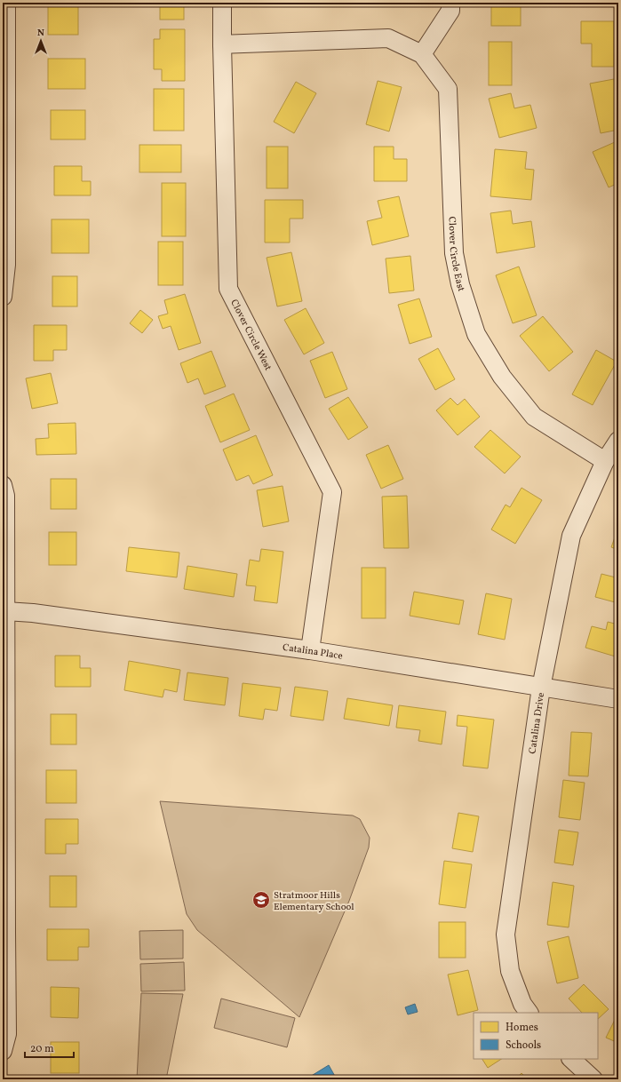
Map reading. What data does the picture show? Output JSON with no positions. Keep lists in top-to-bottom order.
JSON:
{
  "streets": {
    "street": [
      "Clover Circle East",
      "Clover Circle West",
      "Catalina Place",
      "Catalina Drive"
    ]
  },
  "crossings": [
    ["Clover Circle East", "Catalina Drive"],
    ["Clover Circle West", "Catalina Place"],
    ["Catalina Place", "Catalina Drive"]
  ],
  "places": {
    "school or university": ["Stratmoor Hills Elementary School"]
  },
  "legend": ["Homes", "Schools"],
  "scale_bar": "20 m",
  "north": "top"
}
